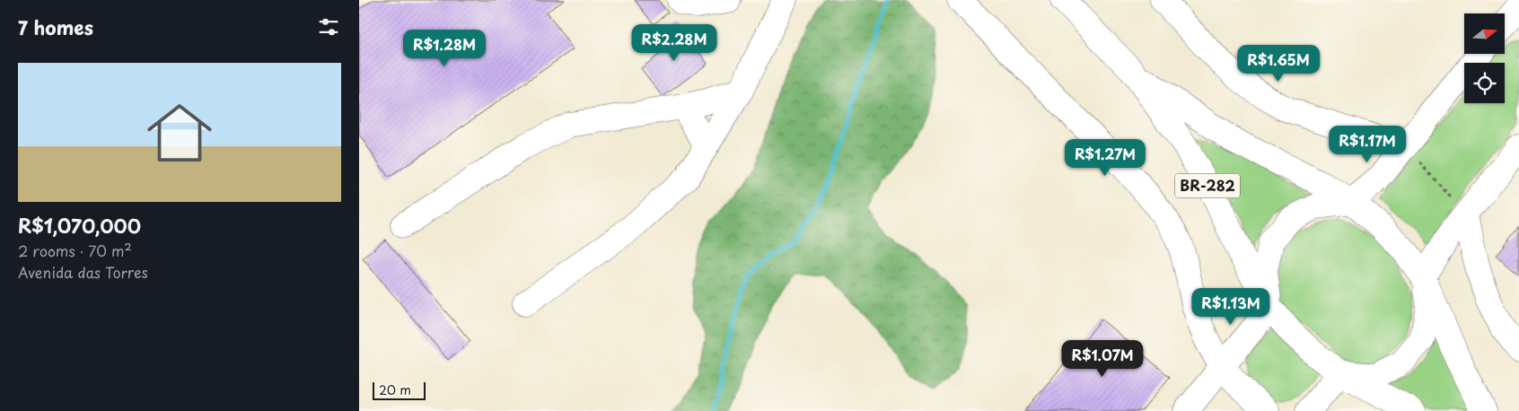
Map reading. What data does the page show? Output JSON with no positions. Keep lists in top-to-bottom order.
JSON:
{
  "streets": {
    "main road": ["BR-282"]
  },
  "scale_bar": "20 m",
  "north": "right",
  "page": {
    "heading": "7 homes",
    "price": [
      "R$2.28M",
      "R$1.28M",
      "R$1.65M",
      "R$1.17M",
      "R$1.27M",
      "R$1.13M",
      "R$1.07M"
    ],
    "list": [
      {
        "name": "R$1,070,000",
        "note": "2 rooms · 70 m² · Avenida das Torres"
      }
    ],
    "scale": "20 m"
  }
}
